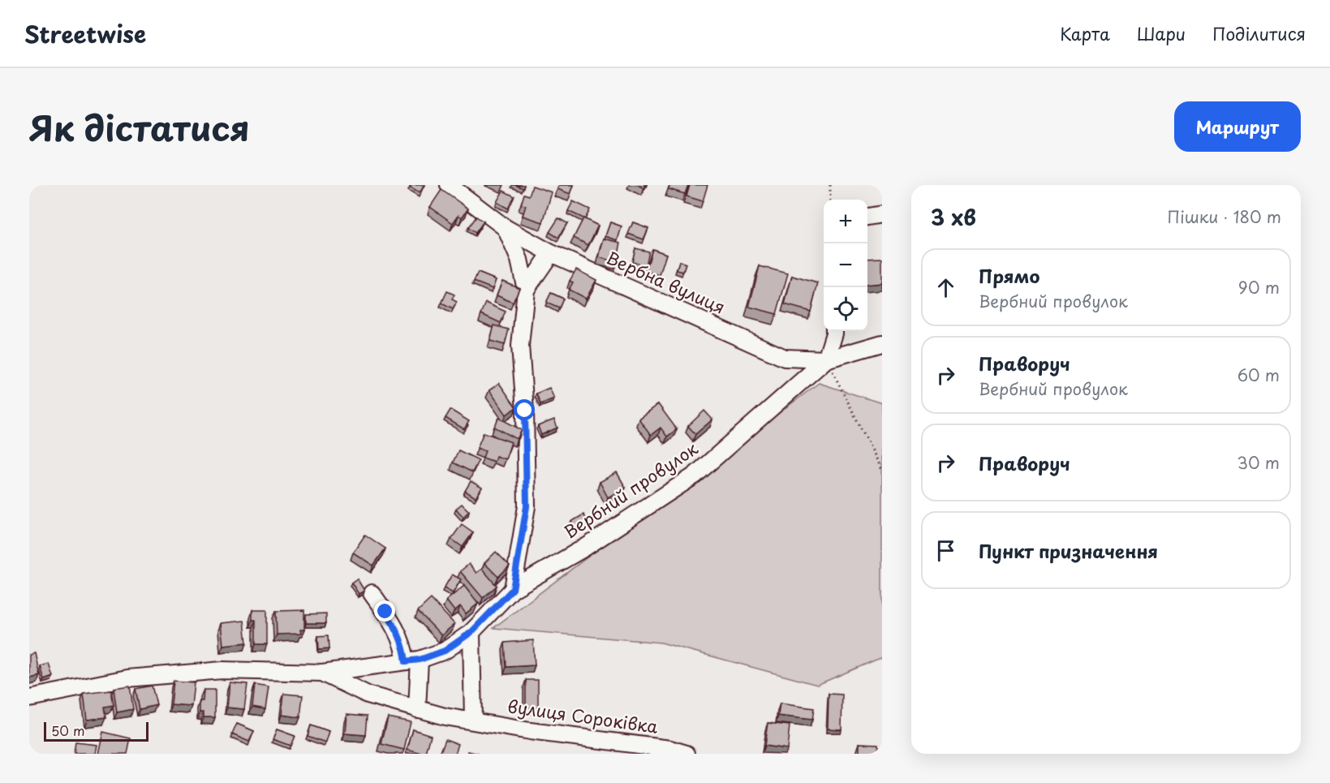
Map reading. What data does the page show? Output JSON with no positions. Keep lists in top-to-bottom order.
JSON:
{
  "streets": {
    "street": ["Вербна вулиця", "Вербний провулок", "вулиця Сороківка"]
  },
  "crossings": [
    ["Вербна вулиця", "Вербний провулок"]
  ],
  "scale_bar": "50 m",
  "page": {
    "header": "Streetwise",
    "nav": ["Карта", "Шари", "Поділитися"],
    "title": "Як дістатися",
    "buttons": "Маршрут",
    "heading": ["3 хв", "Пішки · 180 m"],
    "map_buttons": ["+", "−"],
    "list": [
      ["Прямо", "Вербний провулок", "90 m"],
      ["Праворуч", "Вербний провулок", "60 m"],
      ["Праворуч", "30 m"],
      "Пункт призначення"
    ],
    "scale": "50 m"
  }
}
